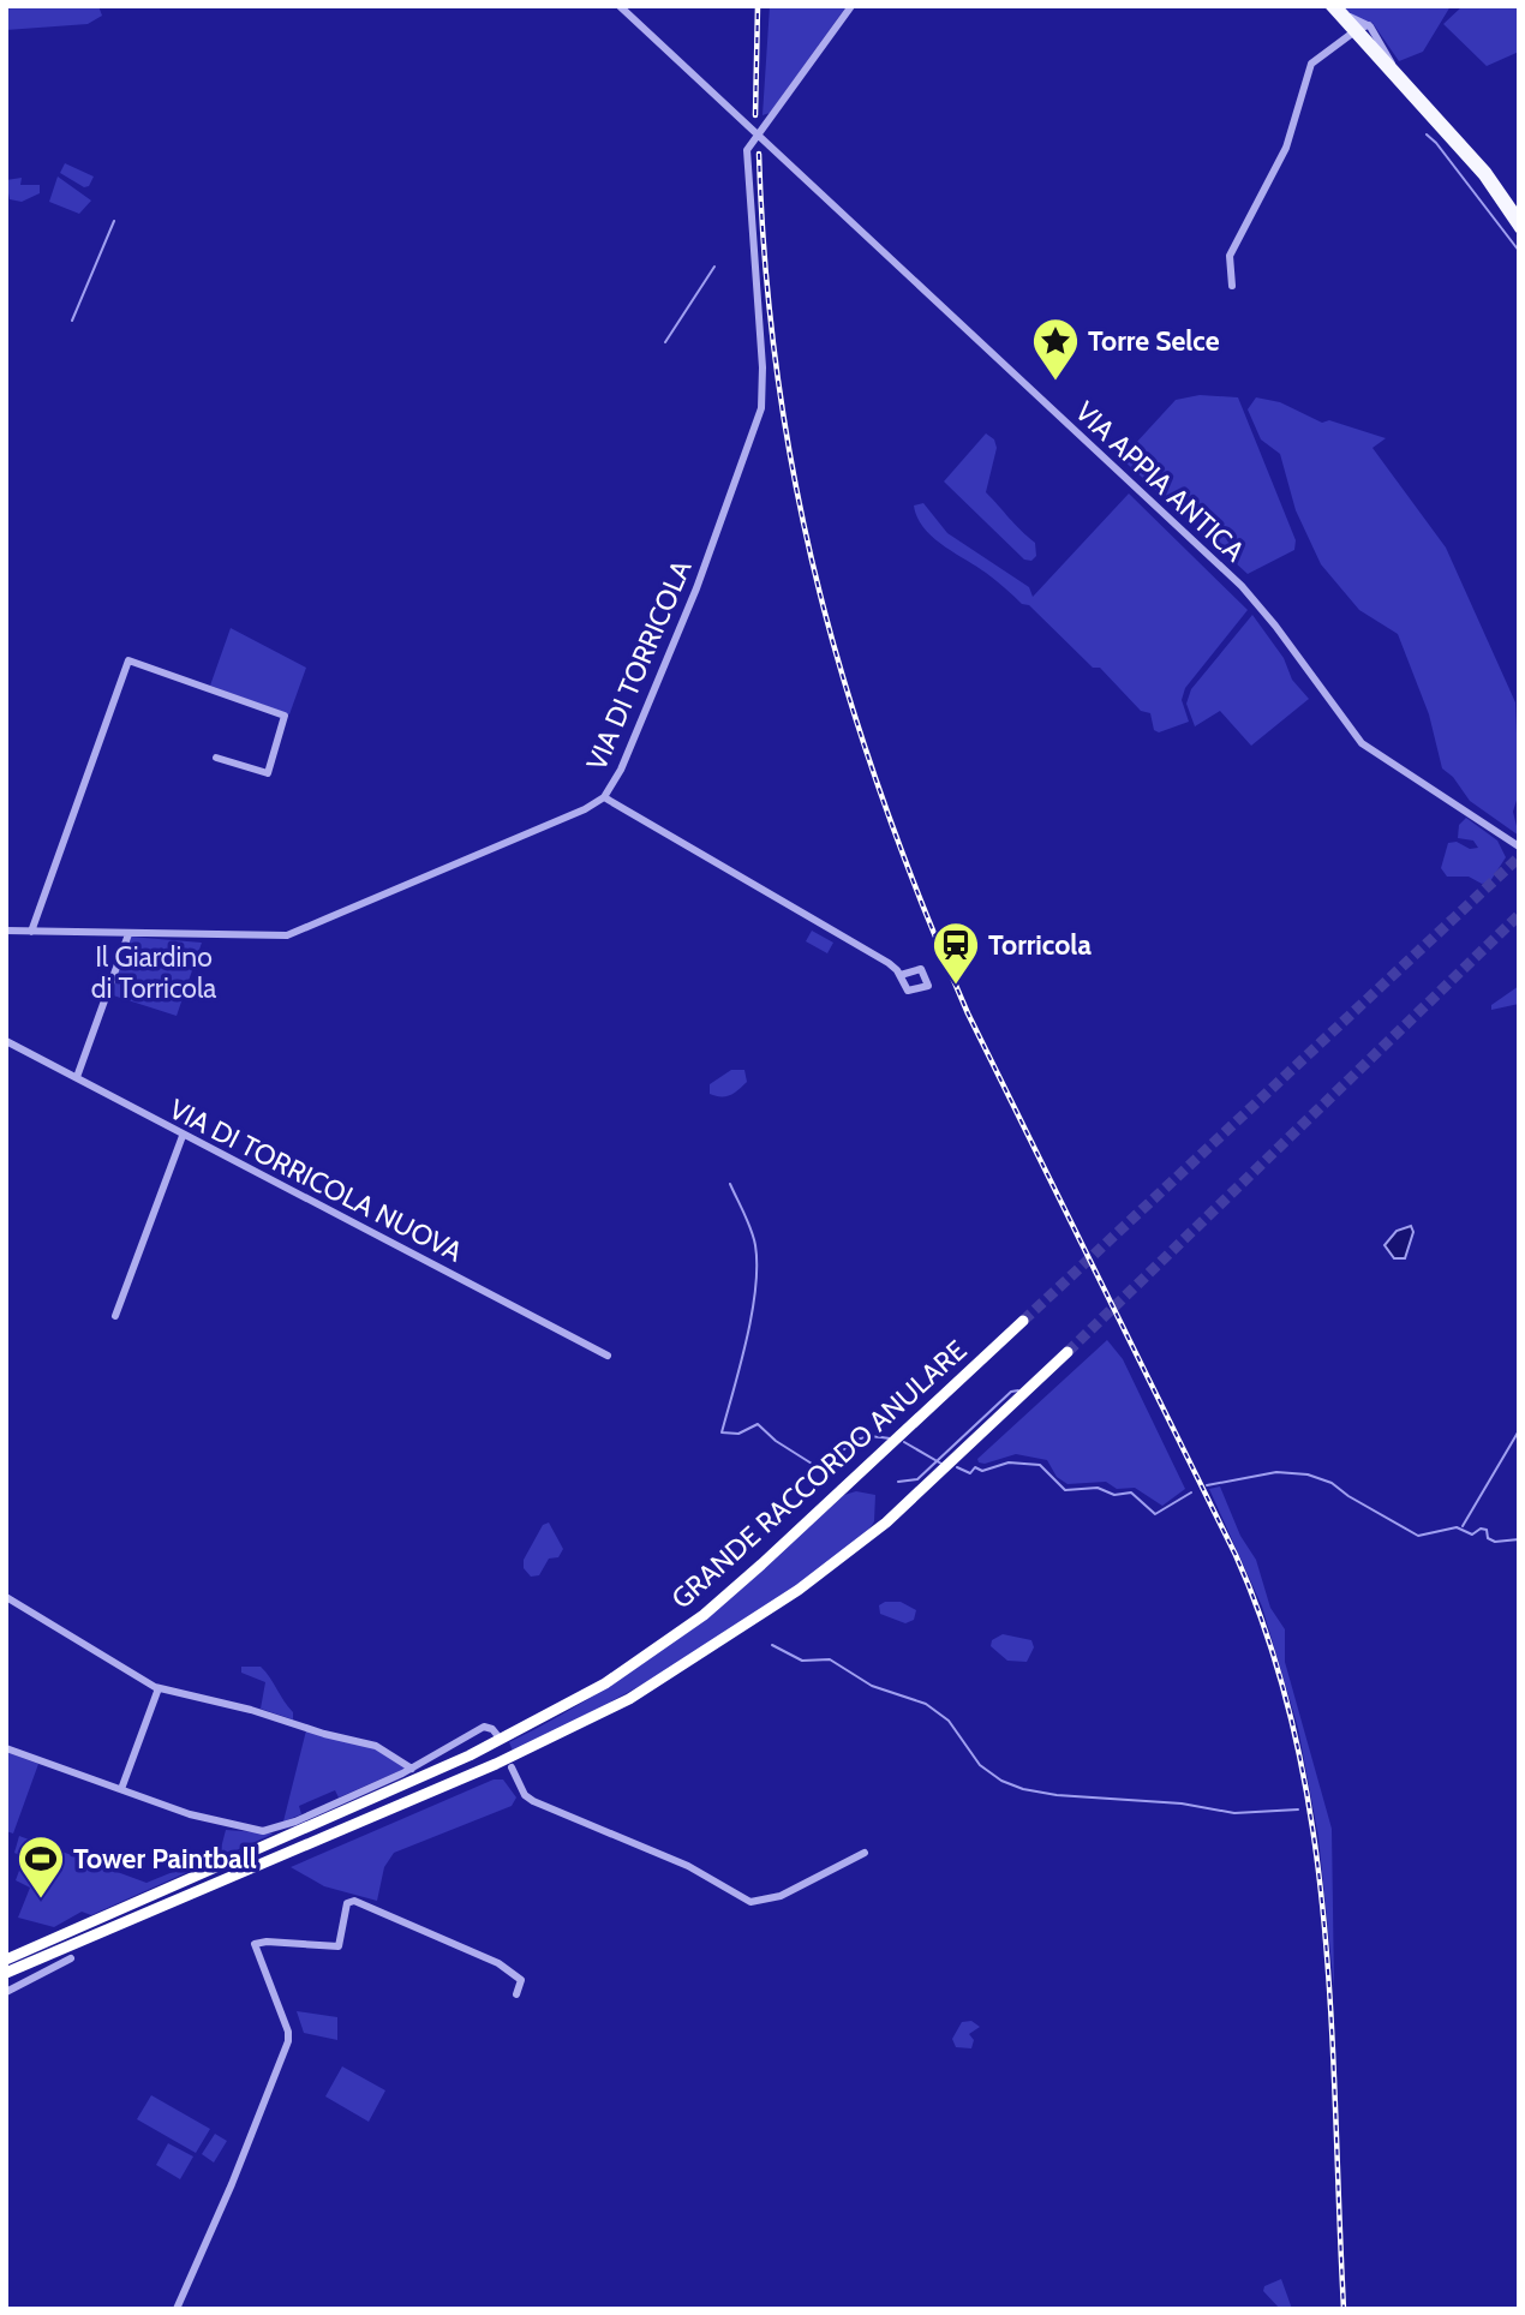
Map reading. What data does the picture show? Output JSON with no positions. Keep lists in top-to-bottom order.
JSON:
{
  "streets": {
    "highway": ["GRANDE RACCORDO ANULARE"],
    "street": ["VIA APPIA ANTICA", "VIA DI TORRICOLA", "VIA DI TORRICOLA NUOVA"]
  },
  "crossings": [
    ["VIA APPIA ANTICA", "VIA DI TORRICOLA"]
  ],
  "parks": ["Il Giardino di Torricola"],
  "places": {
    "place": ["Torre Selce"],
    "station": ["Torricola"],
    "sports": ["Tower Paintball"]
  }
}
